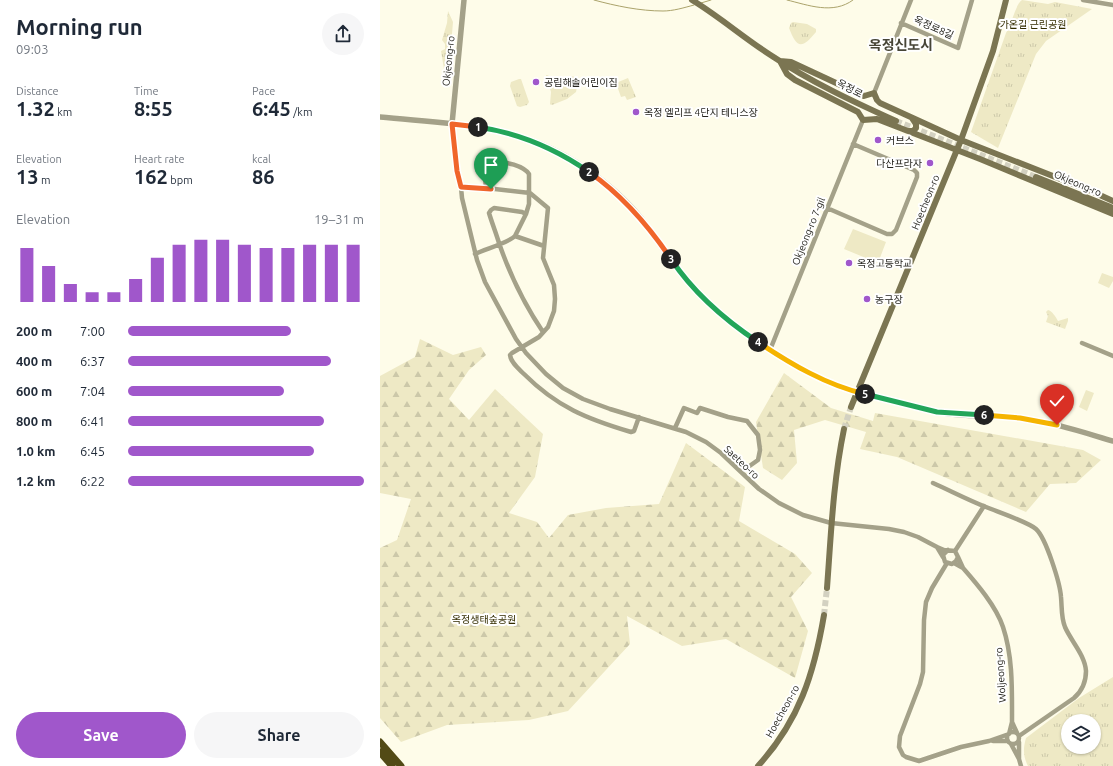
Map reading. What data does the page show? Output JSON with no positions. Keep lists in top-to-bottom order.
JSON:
{
  "streets": {
    "main road": ["Okjeong-ro", "Hoecheon-ro"],
    "street": [
      "옥정로8길",
      "Okjeong-ro 7-gil",
      "Saeteo-ro",
      "Woljeong-ro"
    ]
  },
  "crossings": [
    ["Okjeong-ro", "Saeteo-ro"]
  ],
  "districts": ["옥정신도시"],
  "parks": ["가온길 근린공원", "옥정생태숲공원"],
  "places": [
    "공립해솔어린이집",
    "옥정 엘리프 4단지 테니스장",
    "커브스",
    "다산프라자",
    "옥정고등학교",
    "농구장"
  ],
  "page": {
    "heading": ["Morning run", "09:03"],
    "stats": [
      ["Distance", "1.32 km"],
      ["Time", "8:55"],
      ["Pace", "6:45 /km"],
      ["Elevation", "13 m"],
      ["Heart rate", "162 bpm"],
      ["kcal", "86"]
    ],
    "pins": [
      "1",
      "2",
      "3",
      "4",
      "5",
      "6"
    ],
    "chart": ["Elevation", "19–31 m"],
    "list": [
      {
        "name": "200 m",
        "note": "7:00"
      },
      {
        "name": "400 m",
        "note": "6:37"
      },
      {
        "name": "600 m",
        "note": "7:04"
      },
      {
        "name": "800 m",
        "note": "6:41"
      },
      {
        "name": "1.0 km",
        "note": "6:45"
      },
      {
        "name": "1.2 km",
        "note": "6:22"
      }
    ],
    "buttons": ["Save", "Share"]
  }
}
